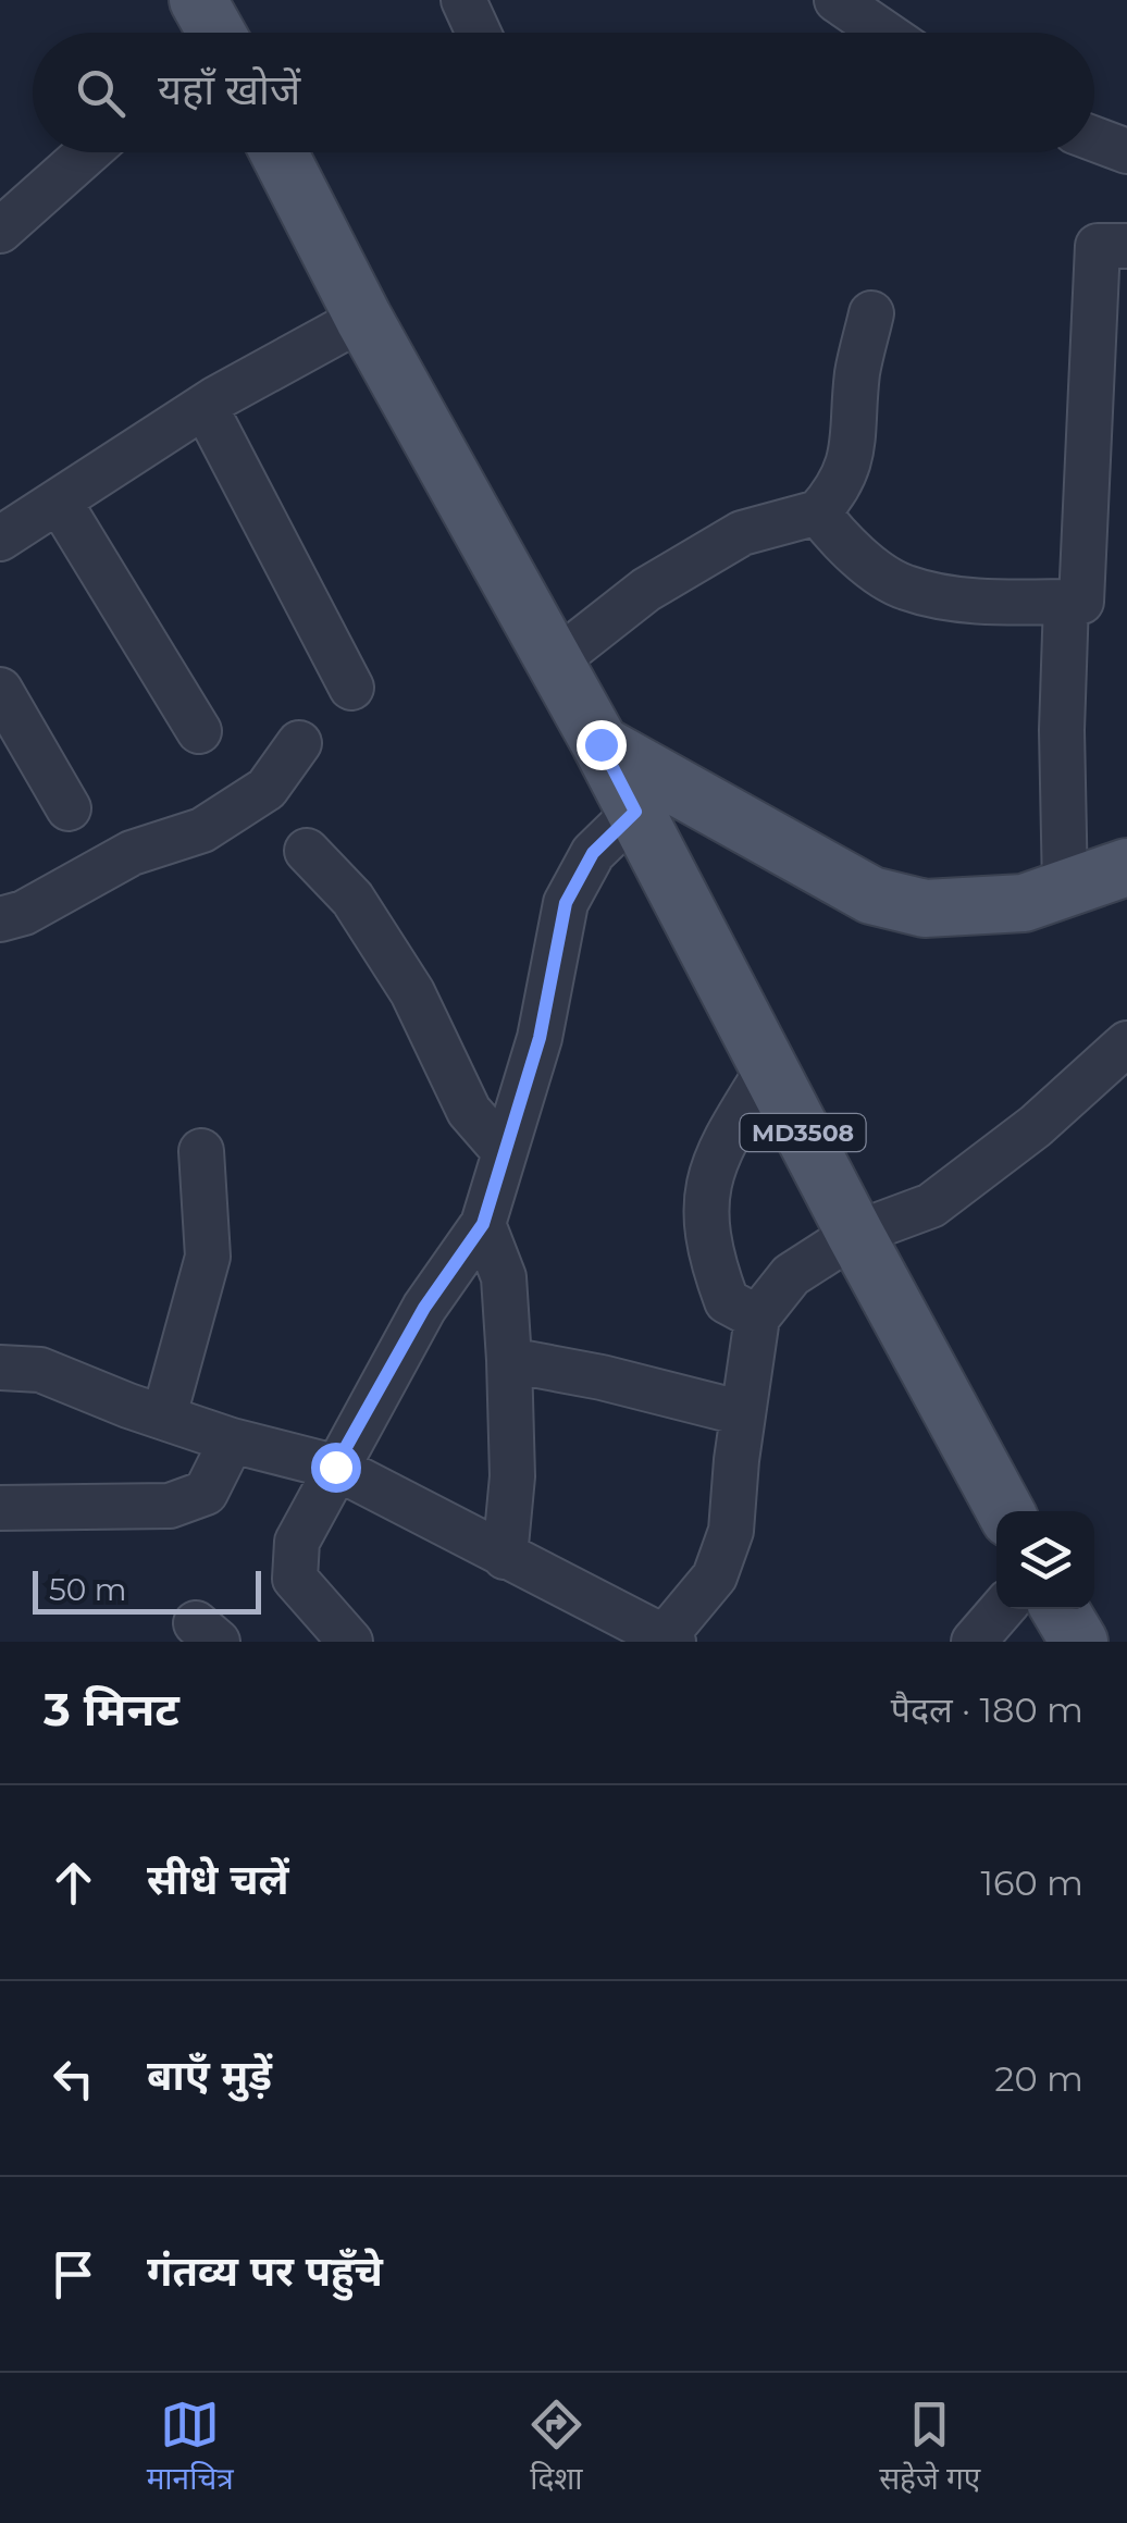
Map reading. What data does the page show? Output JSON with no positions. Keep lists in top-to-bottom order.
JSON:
{
  "streets": {
    "main road": ["MD3508"]
  },
  "scale_bar": "50 m",
  "page": {
    "search": "यहाँ खोजें",
    "scale": "50 m",
    "heading": ["3 मिनट", "पैदल · 180 m"],
    "list": [
      ["सीधे चलें", "160 m"],
      ["बाएँ मुड़ें", "20 m"],
      "गंतव्य पर पहुँचे"
    ],
    "nav": ["मानचित्र", "दिशा", "सहेजे गए"]
  }
}
